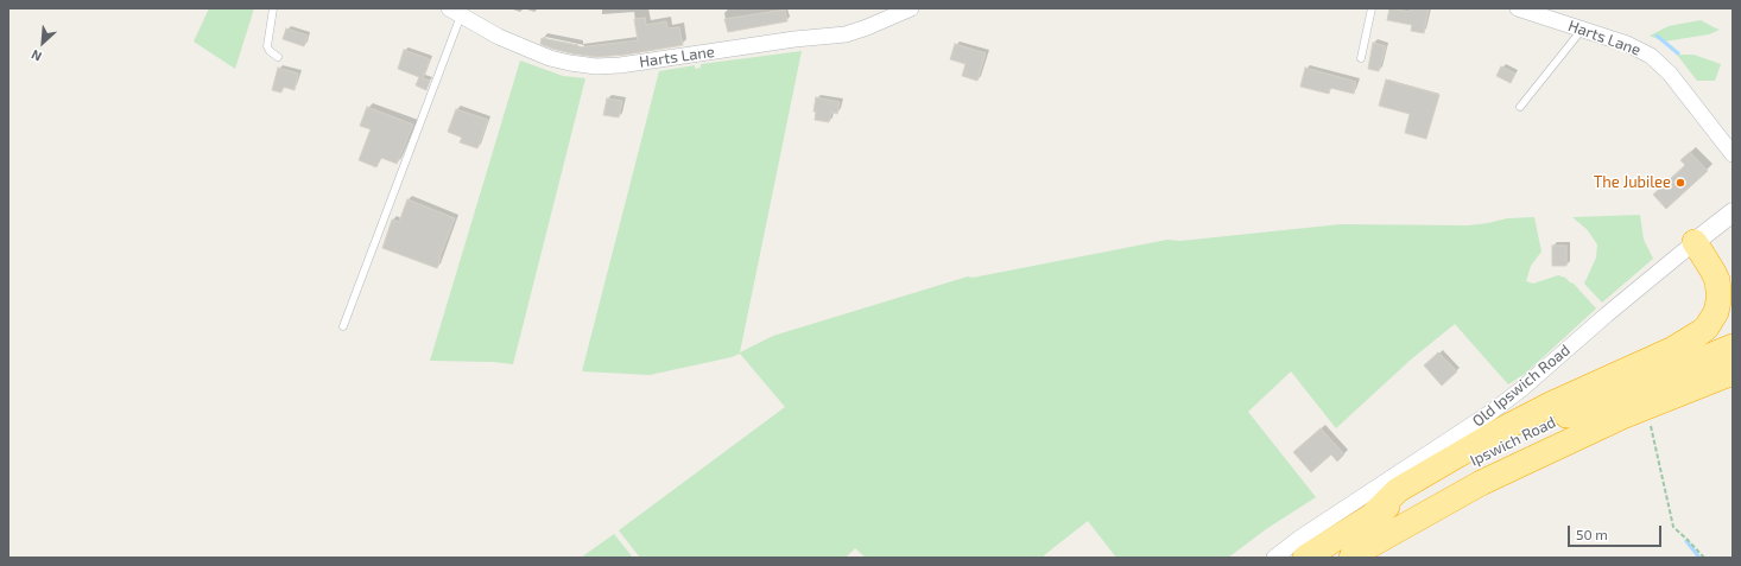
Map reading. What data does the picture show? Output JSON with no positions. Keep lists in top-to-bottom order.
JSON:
{
  "streets": {
    "highway": ["Ipswich Road"],
    "street": ["Harts Lane", "Old Ipswich Road"]
  },
  "places": ["The Jubilee"],
  "scale_bar": "50 m",
  "north": "bottom left"
}
